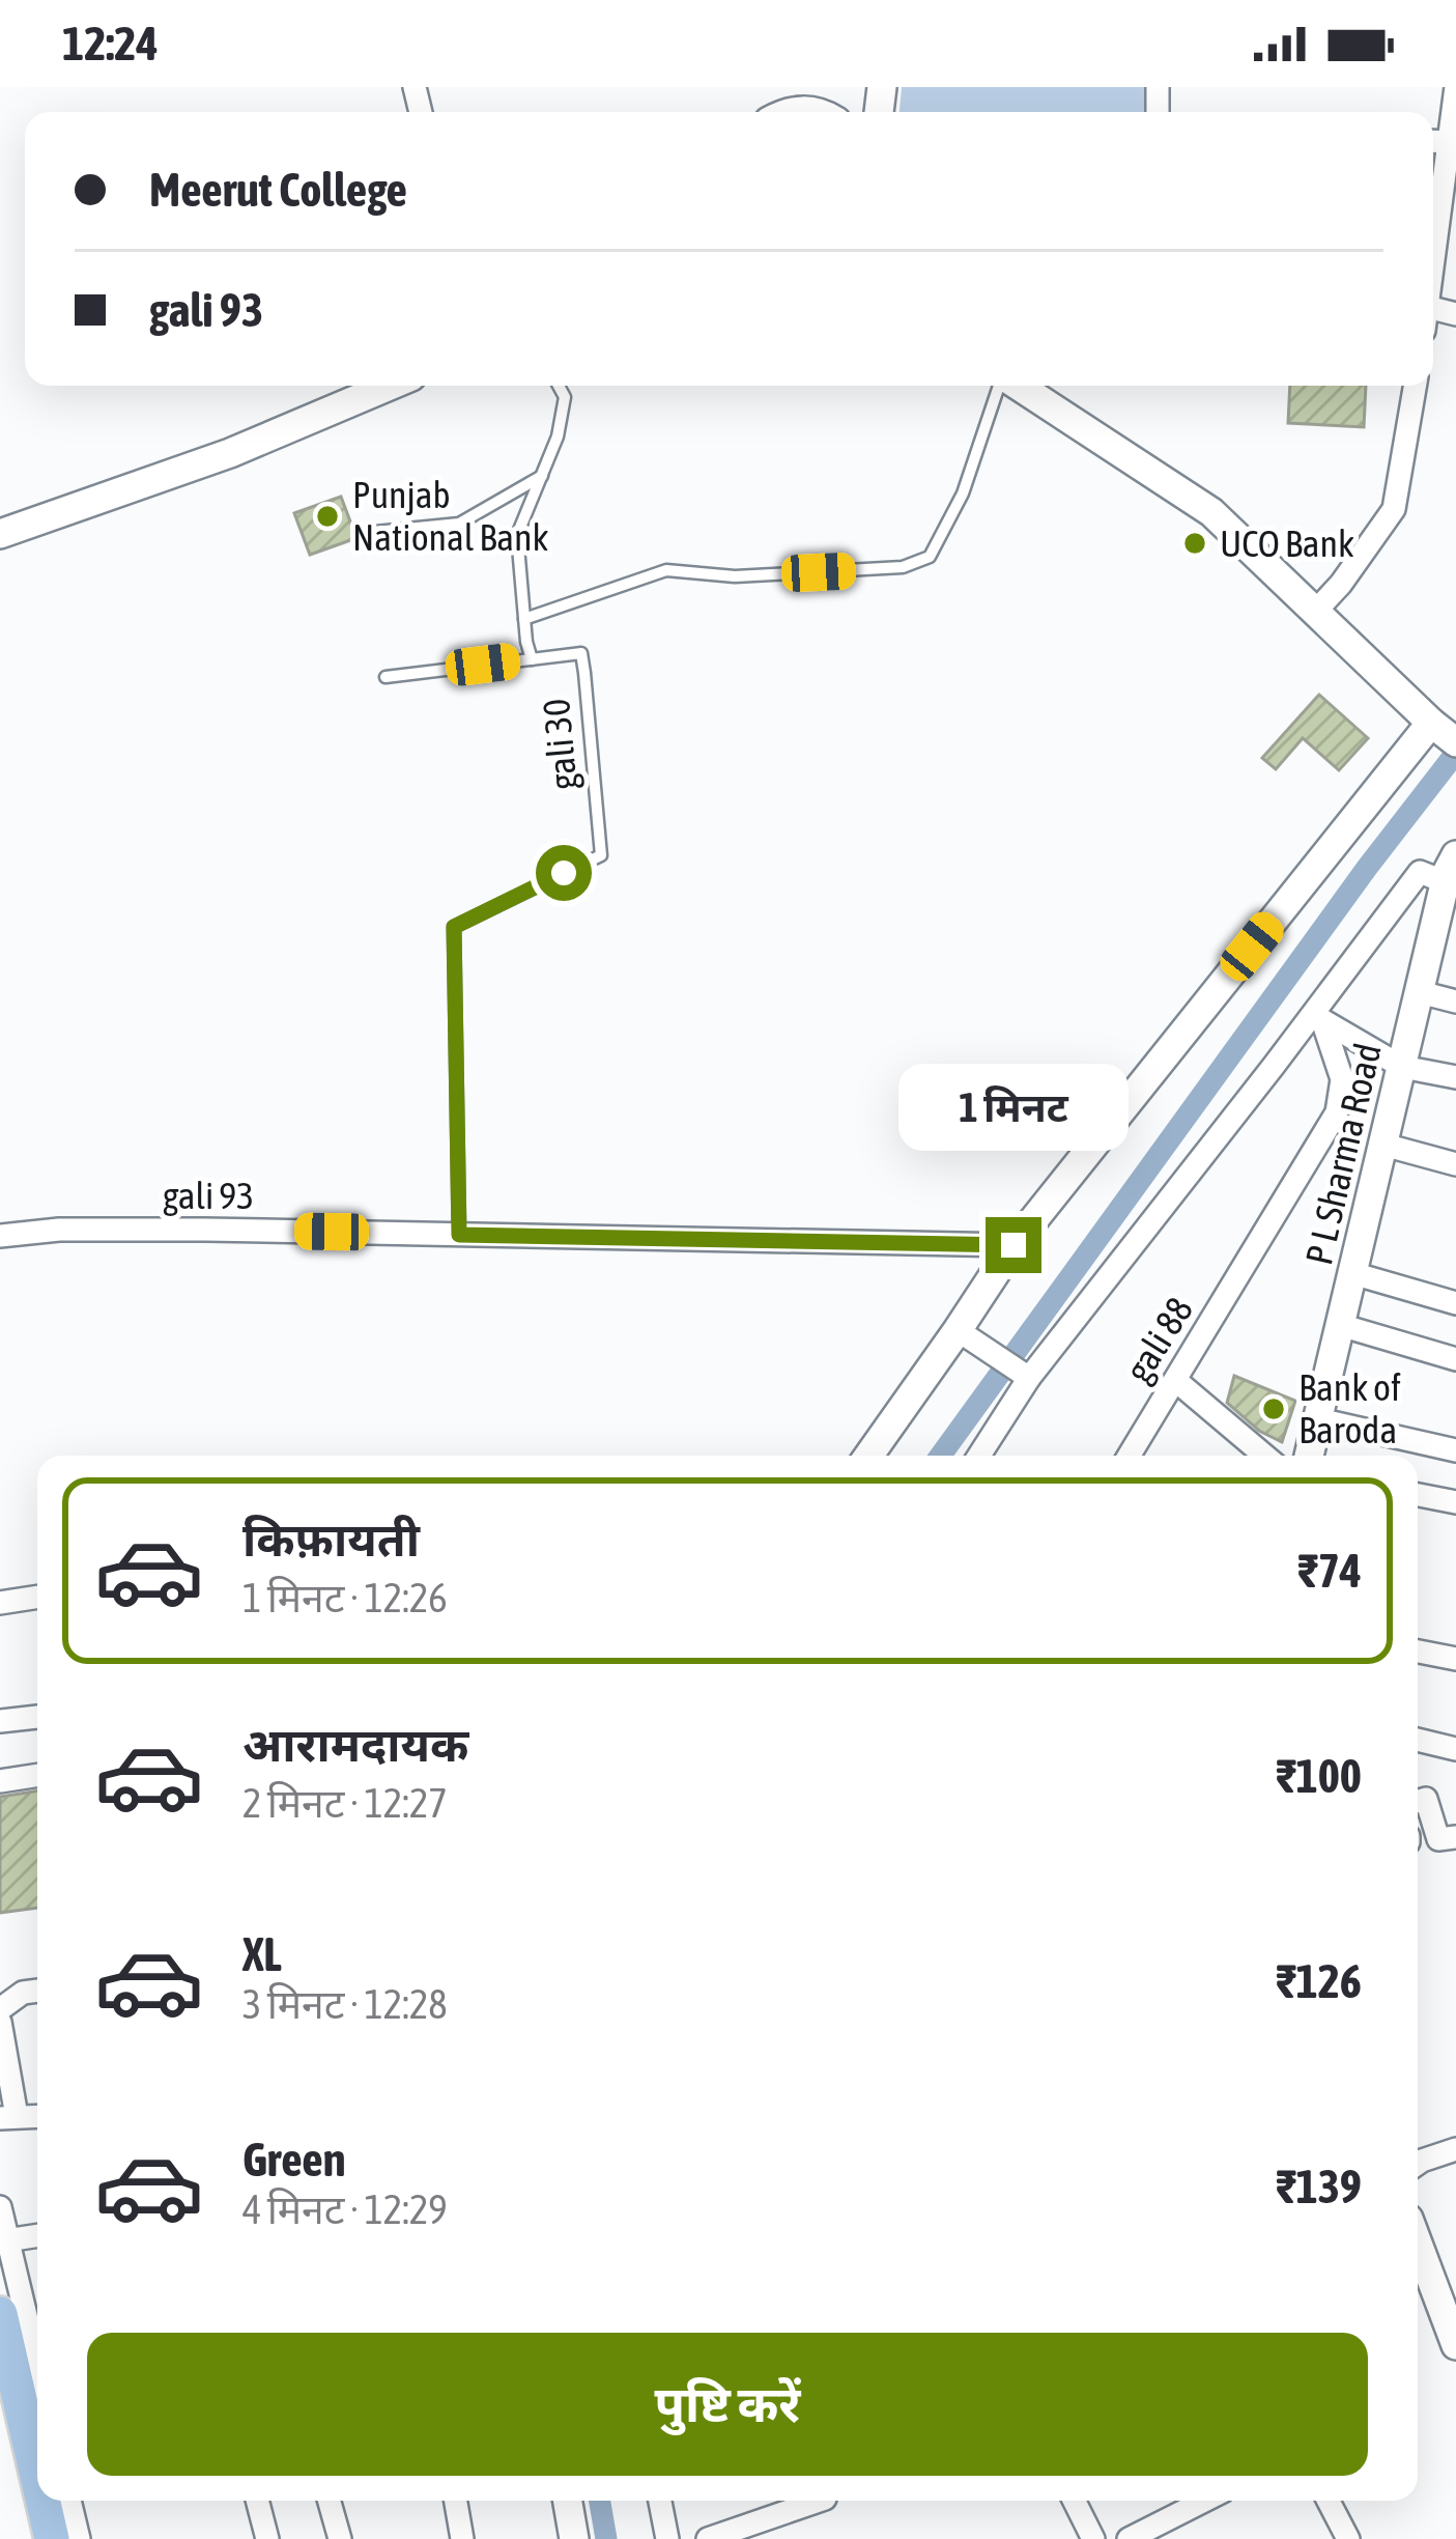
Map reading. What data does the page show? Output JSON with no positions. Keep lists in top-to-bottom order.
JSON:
{
  "streets": {
    "street": ["P L Sharma Road", "gali 93", "gali 88"],
    "lane": ["gali 30"]
  },
  "crossings": [
    ["gali 30", "gali 93"],
    ["P L Sharma Road", "gali 88"]
  ],
  "places": ["Punjab National Bank", "UCO Bank", "Bank of Baroda"],
  "page": {
    "status": "12:24",
    "banner": ["Meerut College", "gali 93"],
    "bubble": "1 मिनट",
    "list": [
      {
        "name": "किफ़ायती",
        "note": "1 मिनट · 12:26",
        "value": "₹74"
      },
      {
        "name": "आरामदायक",
        "note": "2 मिनट · 12:27",
        "value": "₹100"
      },
      {
        "name": "XL",
        "note": "3 मिनट · 12:28",
        "value": "₹126"
      },
      {
        "name": "Green",
        "note": "4 मिनट · 12:29",
        "value": "₹139"
      }
    ],
    "buttons": "पुष्टि करें"
  }
}
